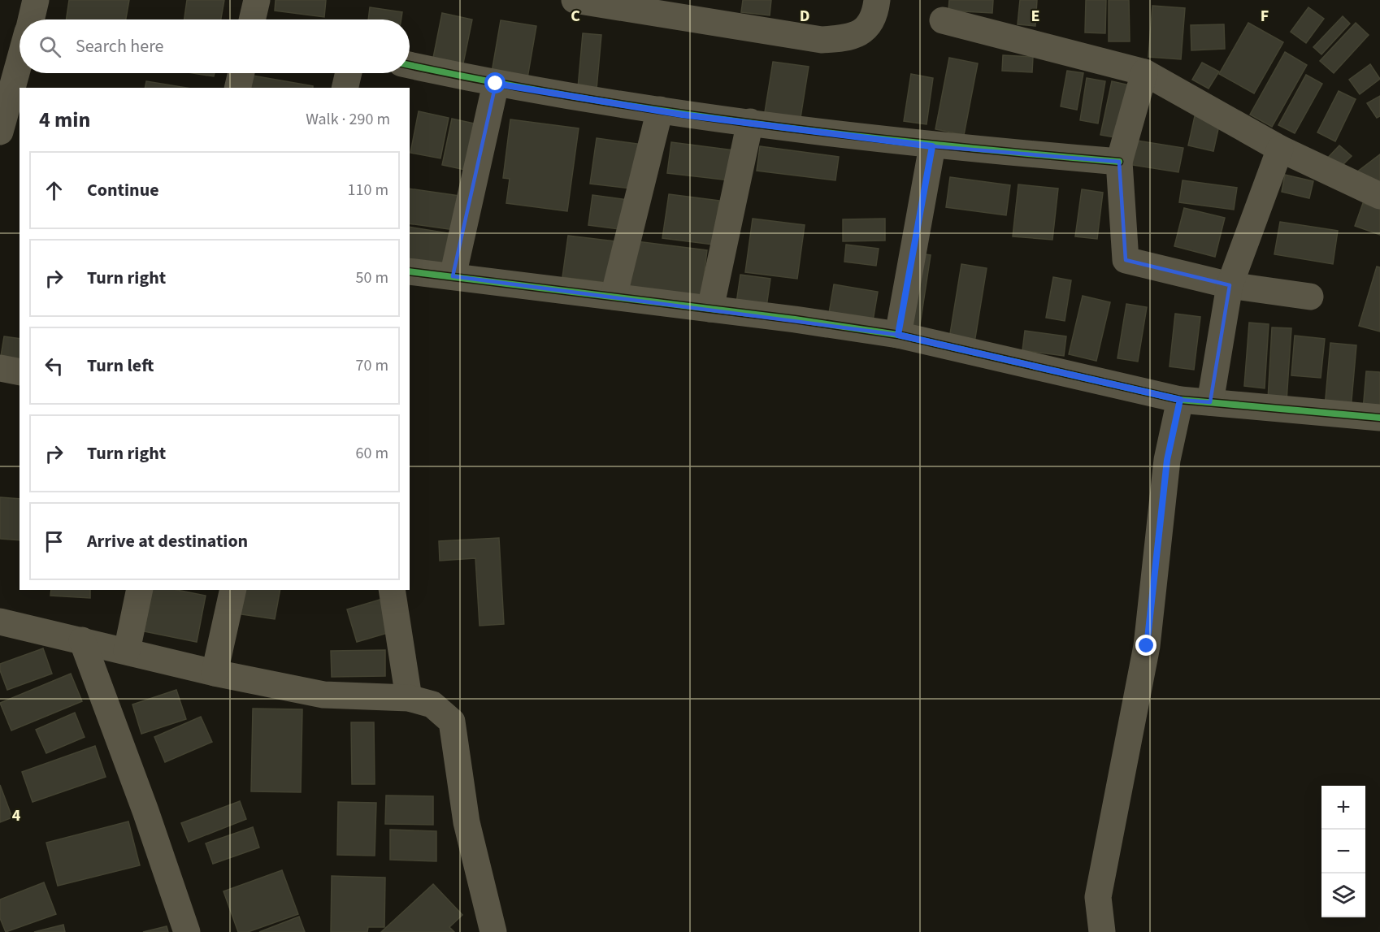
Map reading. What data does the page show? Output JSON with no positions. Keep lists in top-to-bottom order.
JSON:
{
  "page": {
    "search": "Search here",
    "heading": ["4 min", "Walk · 290 m"],
    "list": [
      ["Continue", "110 m"],
      ["Turn right", "50 m"],
      ["Turn left", "70 m"],
      ["Turn right", "60 m"],
      "Arrive at destination"
    ],
    "map_buttons": ["+", "−"]
  },
  "grid": {
    "columns": [
      "C",
      "D",
      "E",
      "F"
    ],
    "rows": ["4"]
  }
}
